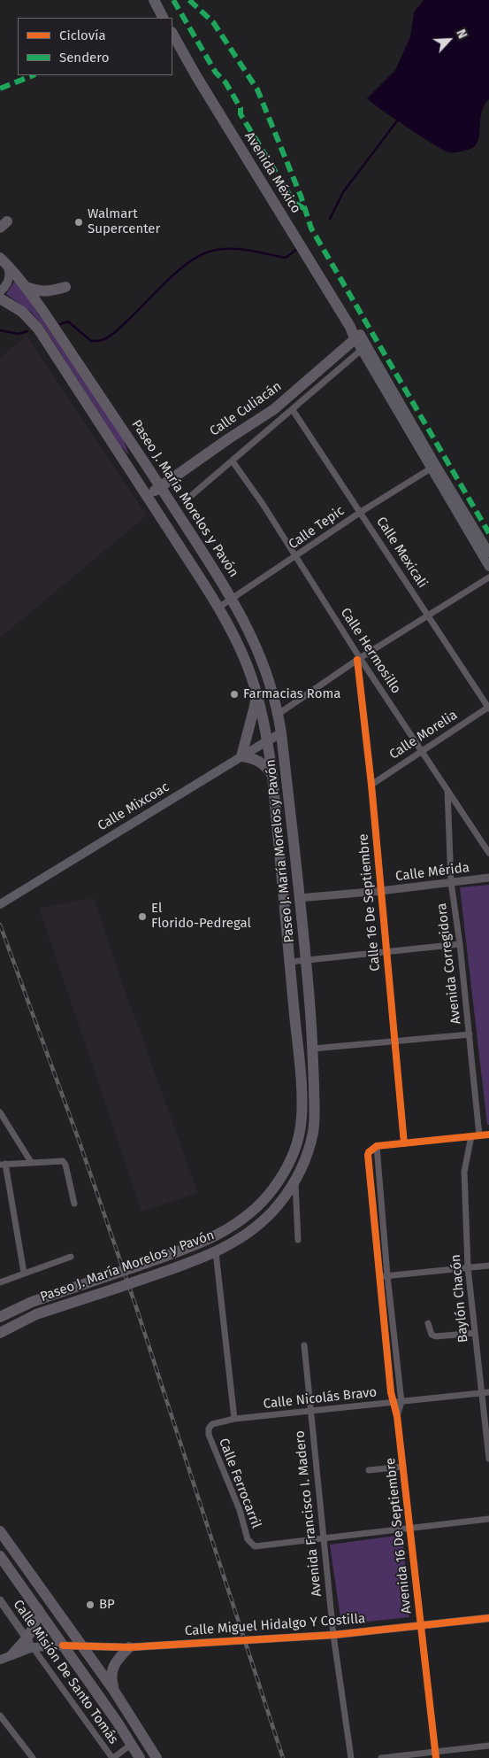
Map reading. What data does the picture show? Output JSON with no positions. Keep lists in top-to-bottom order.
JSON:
{
  "streets": {
    "highway": ["Avenida México", "Calle Culiacán", "Paseo J. María Morelos y Pavón"],
    "main road": ["Calle Mixcoac"],
    "street": [
      "Calle Tepic",
      "Calle Mexicali",
      "Calle Hermosillo",
      "Calle Morelia",
      "Calle Mérida",
      "Calle 16 De Septiembre",
      "Avenida Corregidora",
      "Baylón Chacón",
      "Calle Nicolás Bravo",
      "Calle Ferrocarril",
      "Avenida Francisco I. Madero",
      "Avenida 16 De Septiembre",
      "Calle Miguel Hidalgo Y Costilla",
      "Calle Misión De Santo Tomás"
    ]
  },
  "crossings": [
    ["Avenida México", "Calle Culiacán"],
    ["Avenida México", "Calle Tepic"],
    ["Calle Culiacán", "Paseo J. María Morelos y Pavón"],
    ["Calle Culiacán", "Calle Mexicali"],
    ["Calle Culiacán", "Calle Hermosillo"],
    ["Paseo J. María Morelos y Pavón", "Calle Tepic"],
    ["Paseo J. María Morelos y Pavón", "Calle Mixcoac"],
    ["Paseo J. María Morelos y Pavón", "Calle Mérida"],
    ["Calle Tepic", "Calle Mexicali"],
    ["Calle Tepic", "Calle Hermosillo"],
    ["Calle Mexicali", "Calle Morelia"],
    ["Calle Hermosillo", "Calle Morelia"],
    ["Calle Hermosillo", "Calle 16 De Septiembre"],
    ["Calle Hermosillo", "Avenida Corregidora"],
    ["Calle Morelia", "Calle 16 De Septiembre"],
    ["Calle Mérida", "Calle 16 De Septiembre"],
    ["Calle Mérida", "Avenida Corregidora"],
    ["Baylón Chacón", "Calle Nicolás Bravo"],
    ["Calle Nicolás Bravo", "Calle Ferrocarril"],
    ["Calle Nicolás Bravo", "Avenida Francisco I. Madero"],
    ["Calle Nicolás Bravo", "Avenida 16 De Septiembre"],
    ["Calle Ferrocarril", "Avenida Francisco I. Madero"],
    ["Avenida Francisco I. Madero", "Calle Miguel Hidalgo Y Costilla"],
    ["Avenida 16 De Septiembre", "Calle Miguel Hidalgo Y Costilla"]
  ],
  "places": [
    "Walmart Supercenter",
    "Farmacias Roma",
    "El Florido-Pedregal",
    "BP"
  ],
  "legend": ["Ciclovía", "Sendero"],
  "north": "top right"
}
